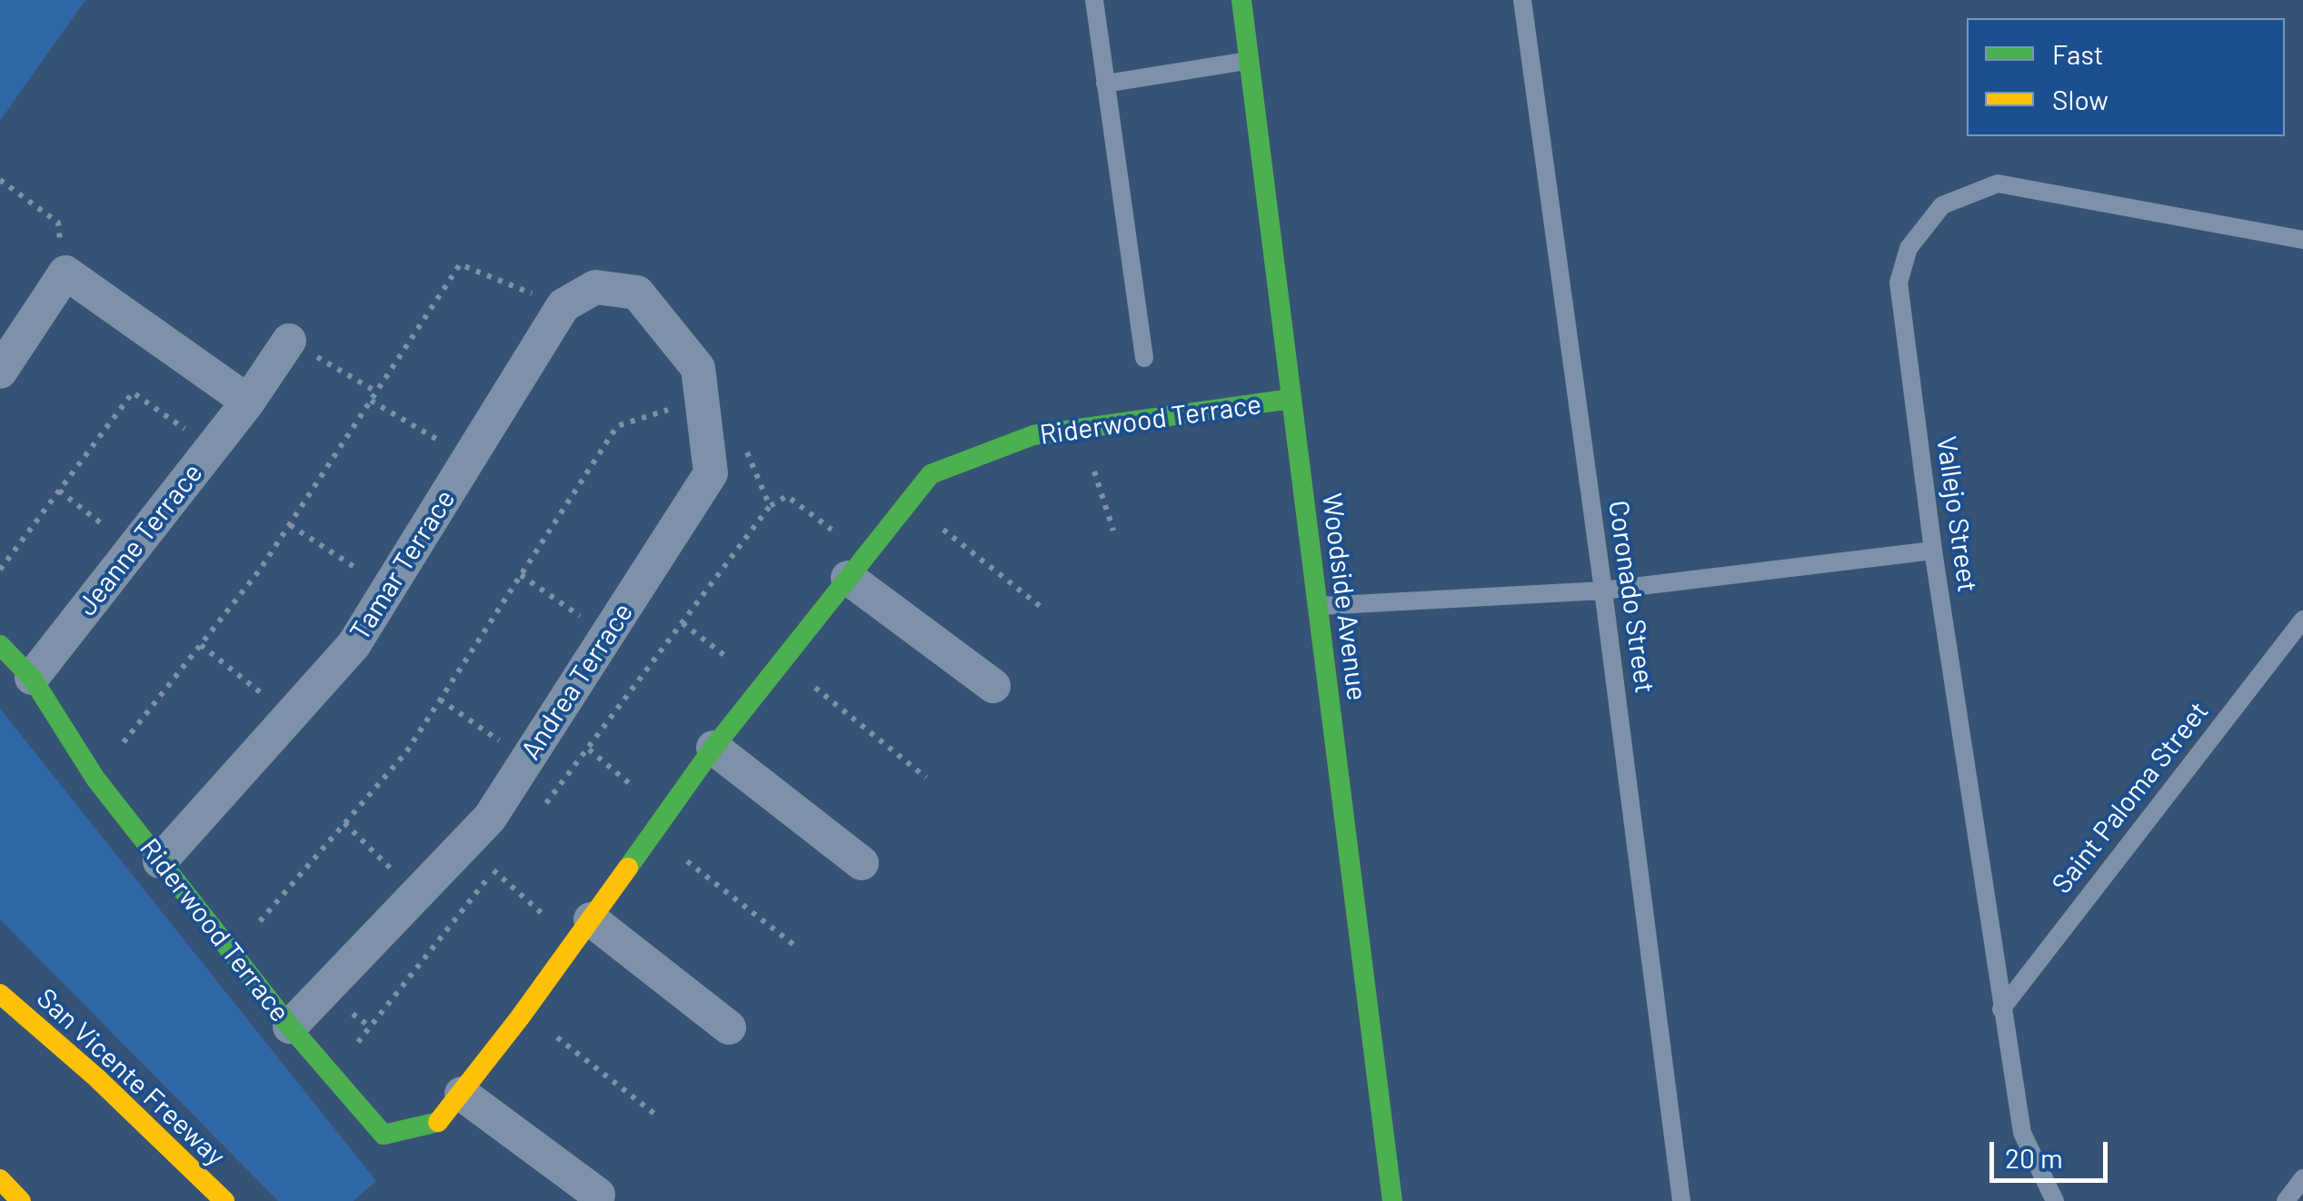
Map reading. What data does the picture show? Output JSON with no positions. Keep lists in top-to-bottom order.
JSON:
{
  "streets": {
    "main road": ["Riderwood Terrace", "Woodside Avenue", "San Vicente Freeway"],
    "street": ["Jeanne Terrace", "Tamar Terrace", "Andrea Terrace"],
    "lane": ["Vallejo Street", "Coronado Street", "Saint Paloma Street"]
  },
  "crossings": [
    ["Riderwood Terrace", "Jeanne Terrace"],
    ["Riderwood Terrace", "Tamar Terrace"],
    ["Riderwood Terrace", "Woodside Avenue"],
    ["Riderwood Terrace", "Andrea Terrace"],
    ["Vallejo Street", "Saint Paloma Street"],
    ["Tamar Terrace", "Andrea Terrace"]
  ],
  "legend": ["Fast", "Slow"],
  "scale_bar": "20 m"
}
